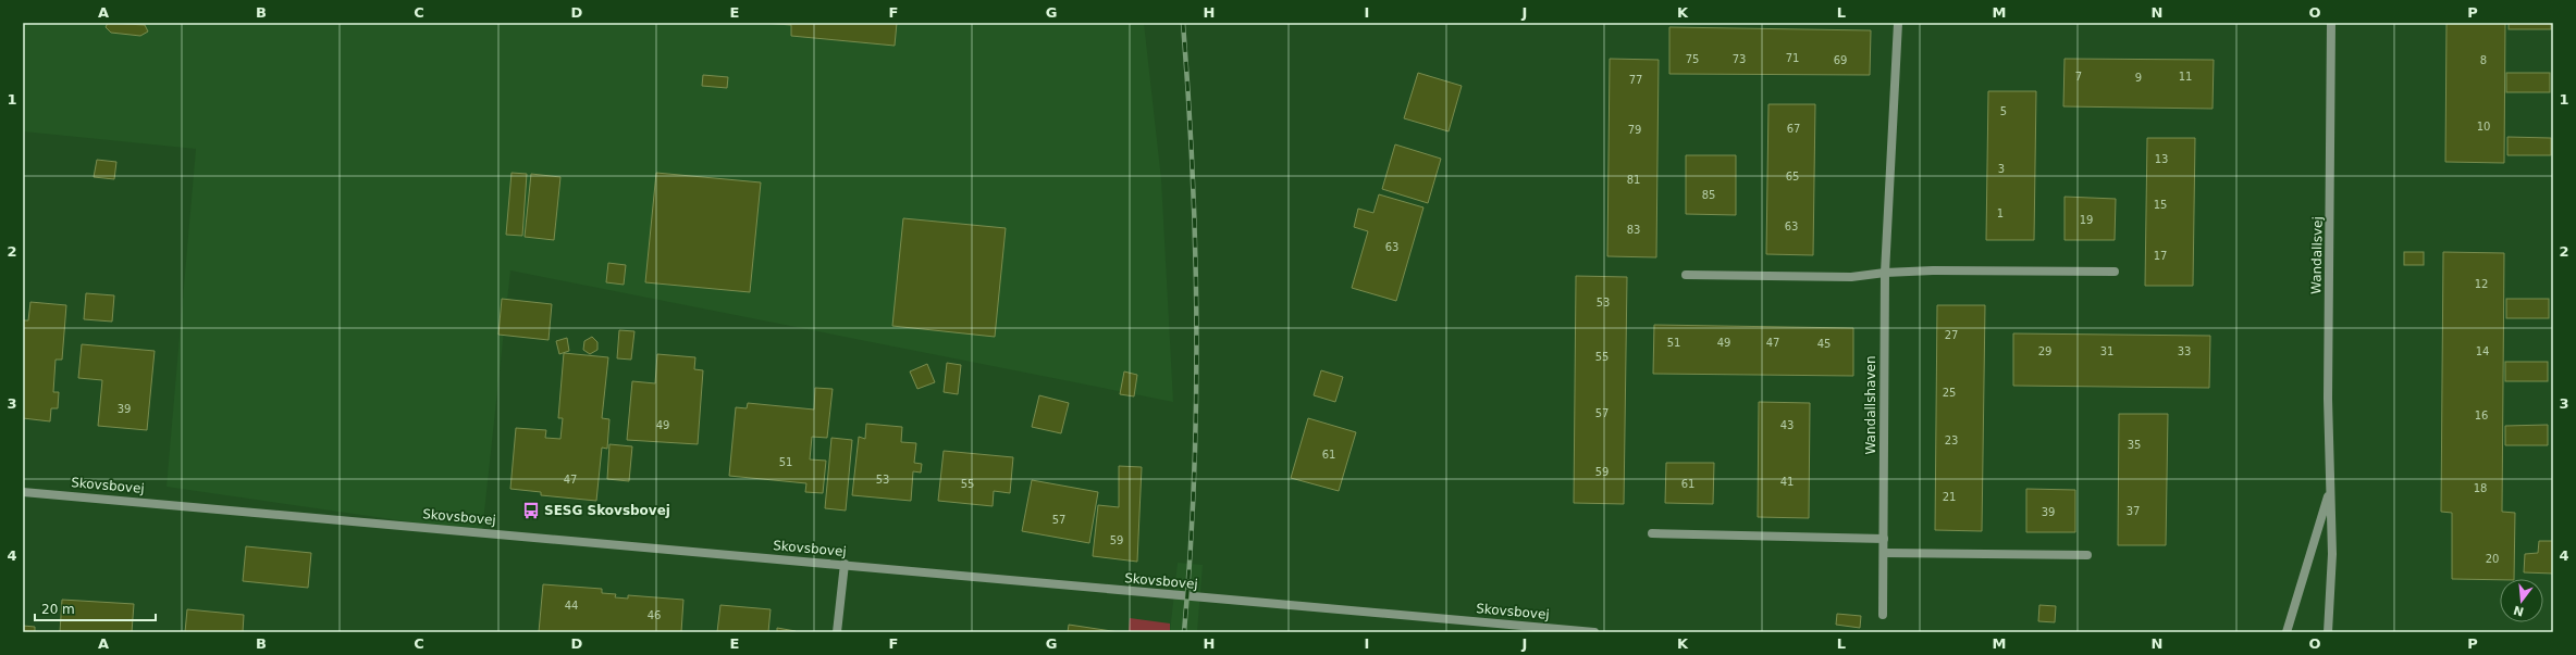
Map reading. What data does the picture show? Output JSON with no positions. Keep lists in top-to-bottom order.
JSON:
{
  "streets": {
    "street": ["Wandallsvej", "Wandallshaven", "Skovsbovej"]
  },
  "places": {
    "bus stop": ["SESG Skovsbovej"]
  },
  "house_numbers": [
    "71",
    "75",
    "73",
    "69",
    "8",
    "7",
    "11",
    "9",
    "77",
    "5",
    "10",
    "67",
    "79",
    "13",
    "3",
    "65",
    "81",
    "85",
    "15",
    "1",
    "19",
    "63",
    "83",
    "63",
    "17",
    "12",
    "53",
    "27",
    "51",
    "49",
    "47",
    "45",
    "29",
    "31",
    "33",
    "14",
    "55",
    "25",
    "39",
    "57",
    "16",
    "49",
    "43",
    "23",
    "35",
    "61",
    "51",
    "59",
    "47",
    "53",
    "41",
    "55",
    "61",
    "18",
    "21",
    "37",
    "39",
    "57",
    "59",
    "20",
    "44",
    "46"
  ],
  "scale_bar": "20 m",
  "north": "bottom",
  "grid": {
    "columns": [
      "A",
      "B",
      "C",
      "D",
      "E",
      "F",
      "G",
      "H",
      "I",
      "J",
      "K",
      "L",
      "M",
      "N",
      "O",
      "P"
    ],
    "rows": [
      "1",
      "2",
      "3",
      "4"
    ]
  }
}
